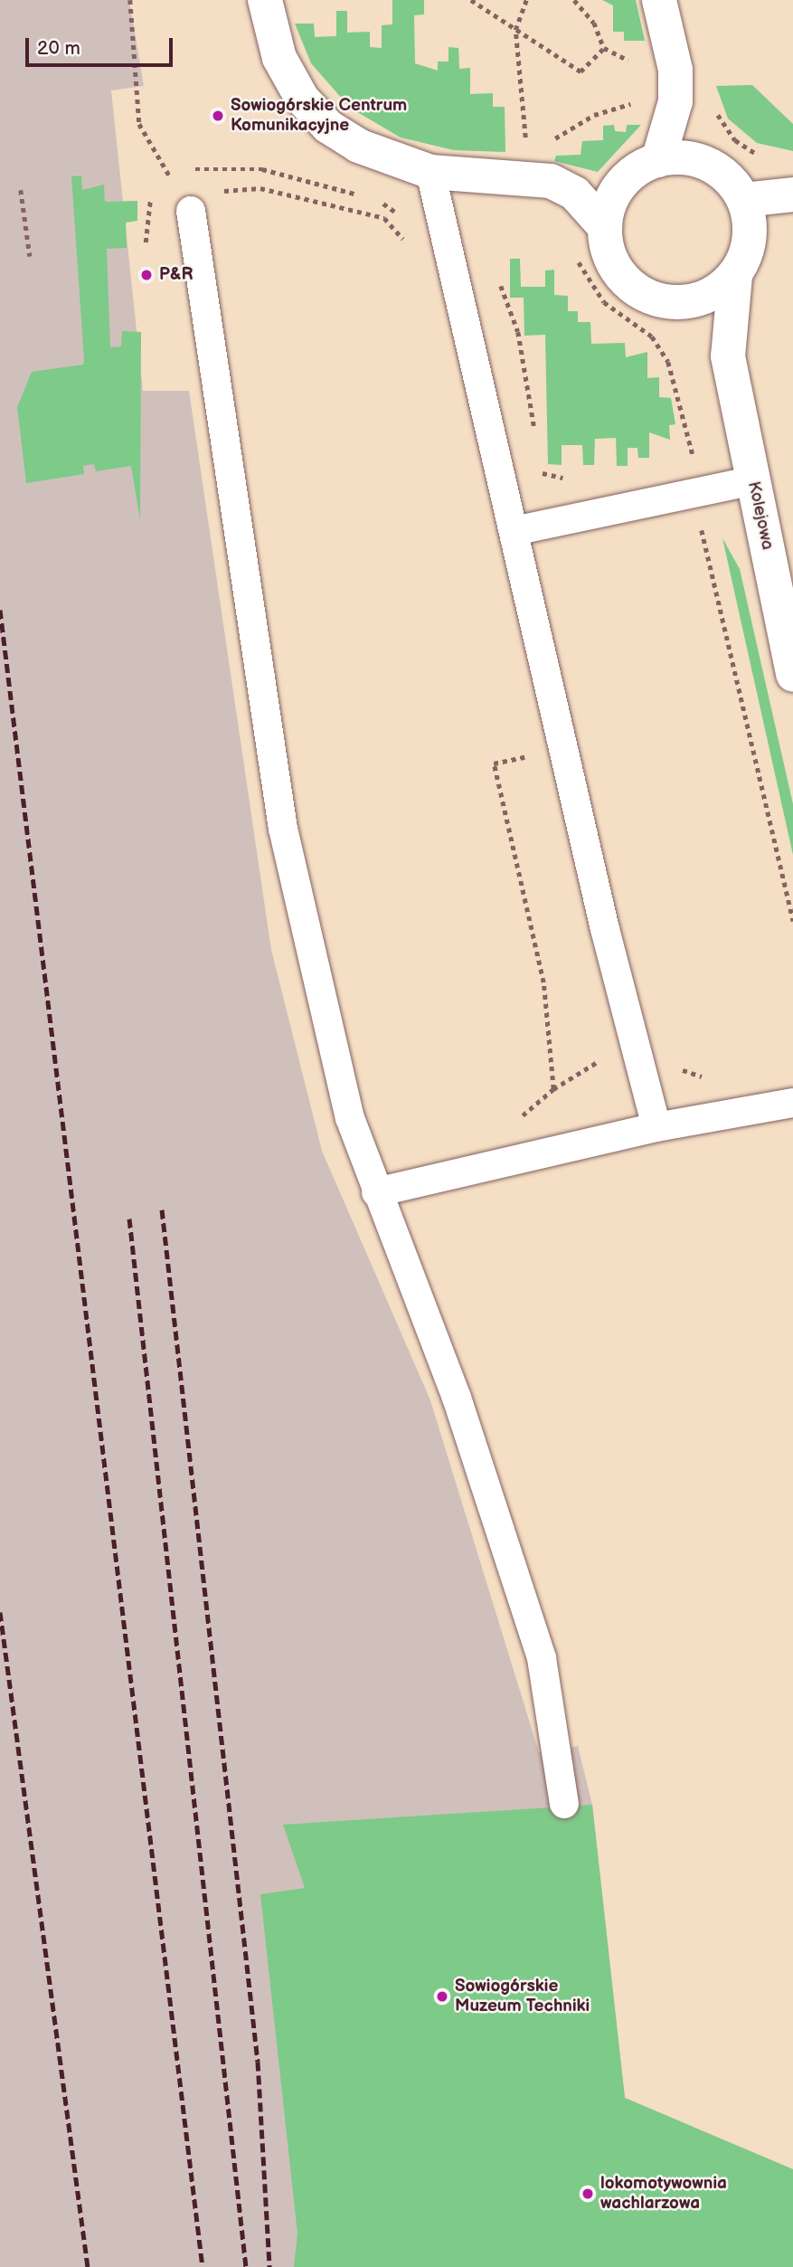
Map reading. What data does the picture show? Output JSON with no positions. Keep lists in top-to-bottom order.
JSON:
{
  "streets": {
    "street": ["Kolejowa"]
  },
  "places": [
    "Sowiogórskie Centrum Komunikacyjne",
    "P&R",
    "Sowiogórskie Muzeum Techniki",
    "lokomotywownia wachlarzowa"
  ],
  "scale_bar": "20 m"
}
